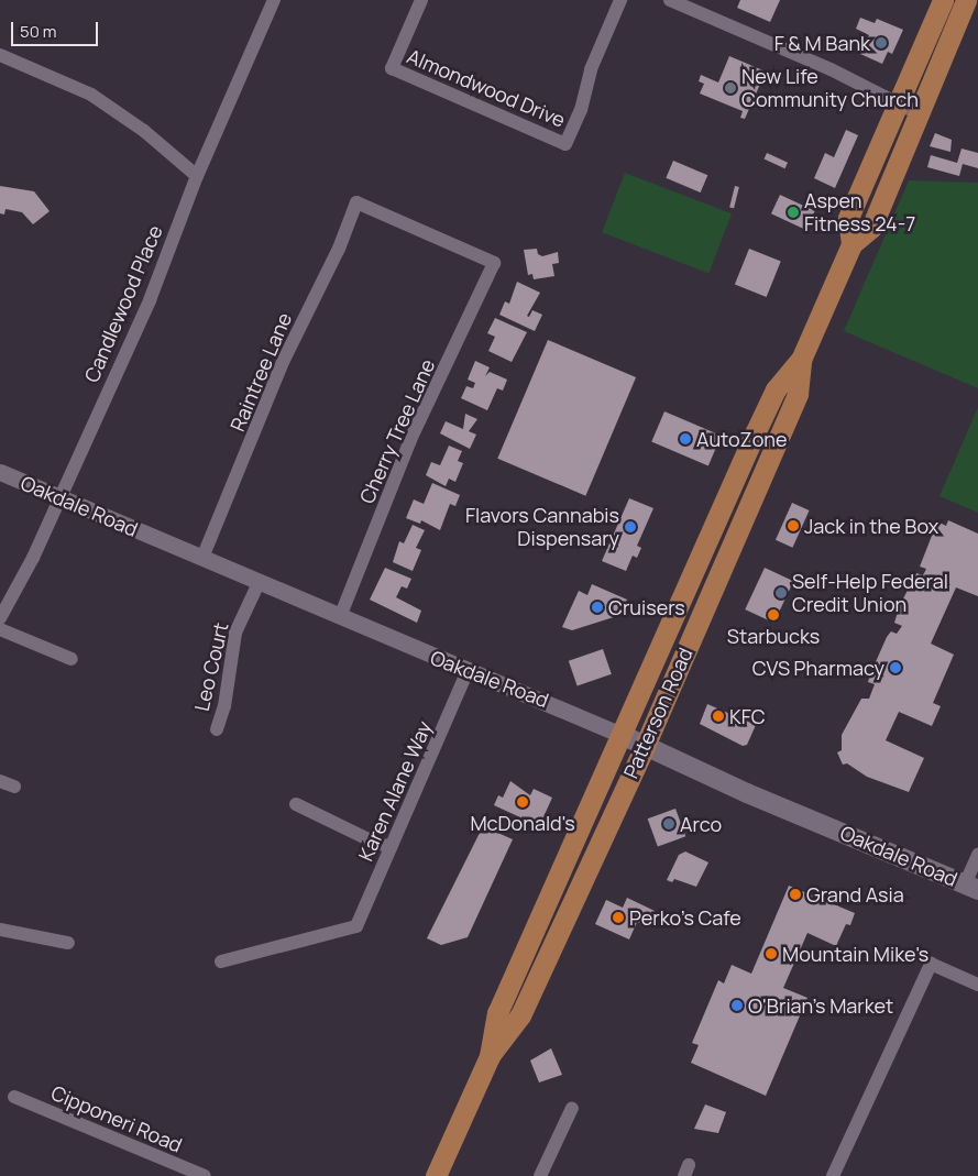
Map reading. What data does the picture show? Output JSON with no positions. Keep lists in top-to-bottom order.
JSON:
{
  "streets": {
    "main road": ["Oakdale Road", "Patterson Road"],
    "street": [
      "Almondwood Drive",
      "Candlewood Place",
      "Raintree Lane",
      "Cherry Tree Lane",
      "Leo Court",
      "Karen Alane Way",
      "Cipponeri Road"
    ]
  },
  "crossings": [
    ["Candlewood Place", "Oakdale Road"],
    ["Raintree Lane", "Cherry Tree Lane"],
    ["Raintree Lane", "Oakdale Road"],
    ["Cherry Tree Lane", "Oakdale Road"],
    ["Oakdale Road", "Leo Court"],
    ["Oakdale Road", "Patterson Road"],
    ["Oakdale Road", "Karen Alane Way"]
  ],
  "places": [
    "F & M Bank",
    "New Life Community Church",
    "Aspen Fitness 24-7",
    "AutoZone",
    "Jack in the Box",
    "Flavors Cannabis Dispensary",
    "Self-Help Federal Credit Union",
    "Cruisers",
    "Starbucks",
    "CVS Pharmacy",
    "KFC",
    "McDonald's",
    "Arco",
    "Grand Asia",
    "Perko's Cafe",
    "Mountain Mike's",
    "O'Brian's Market"
  ],
  "scale_bar": "50 m"
}
